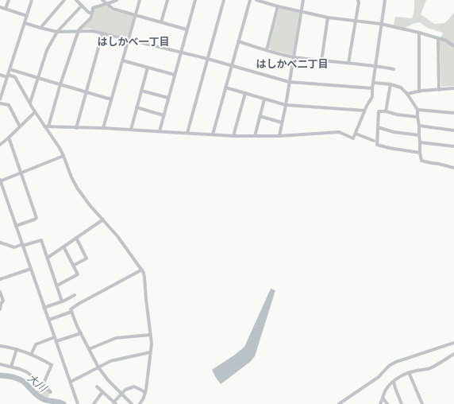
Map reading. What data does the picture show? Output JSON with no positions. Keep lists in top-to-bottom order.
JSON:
{
  "districts": ["はしかべ一丁目", "はしかべ二丁目"],
  "water": ["大川"]
}
